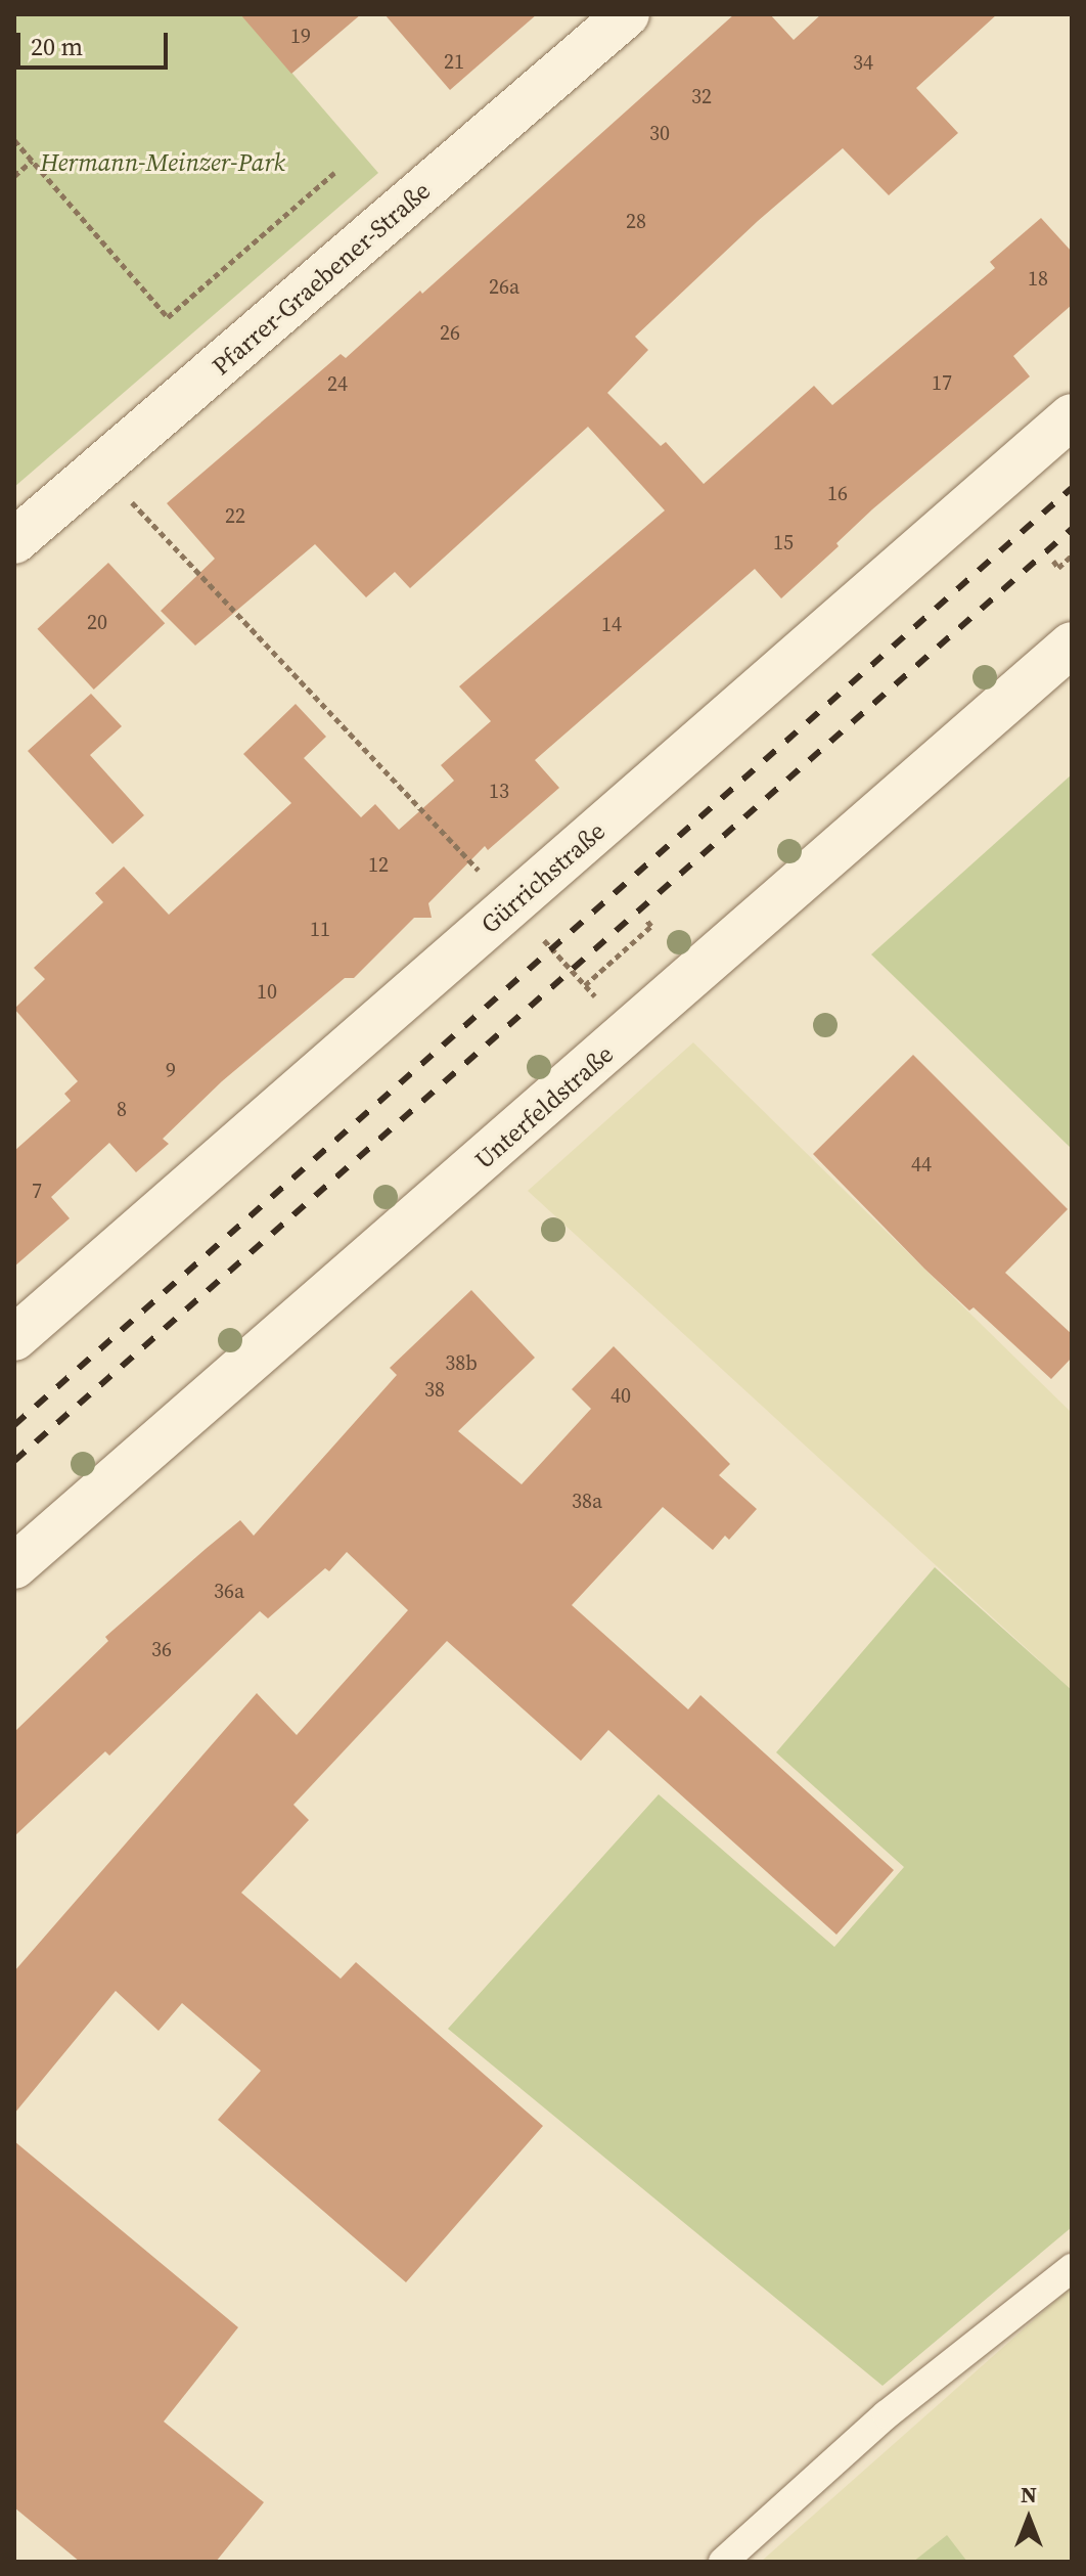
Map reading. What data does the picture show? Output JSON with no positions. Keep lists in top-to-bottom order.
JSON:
{
  "streets": {
    "street": ["Pfarrer-Graebener-Straße", "Gürrichstraße", "Unterfeldstraße"]
  },
  "parks": ["Hermann-Meinzer-Park"],
  "house_numbers": [
    "19",
    "21",
    "34",
    "32",
    "30",
    "28",
    "18",
    "26a",
    "26",
    "17",
    "24",
    "16",
    "22",
    "15",
    "20",
    "14",
    "13",
    "12",
    "11",
    "10",
    "9",
    "8",
    "44",
    "7",
    "38b",
    "38",
    "40",
    "38a",
    "36a",
    "36"
  ],
  "scale_bar": "20 m",
  "north": "top"
}
